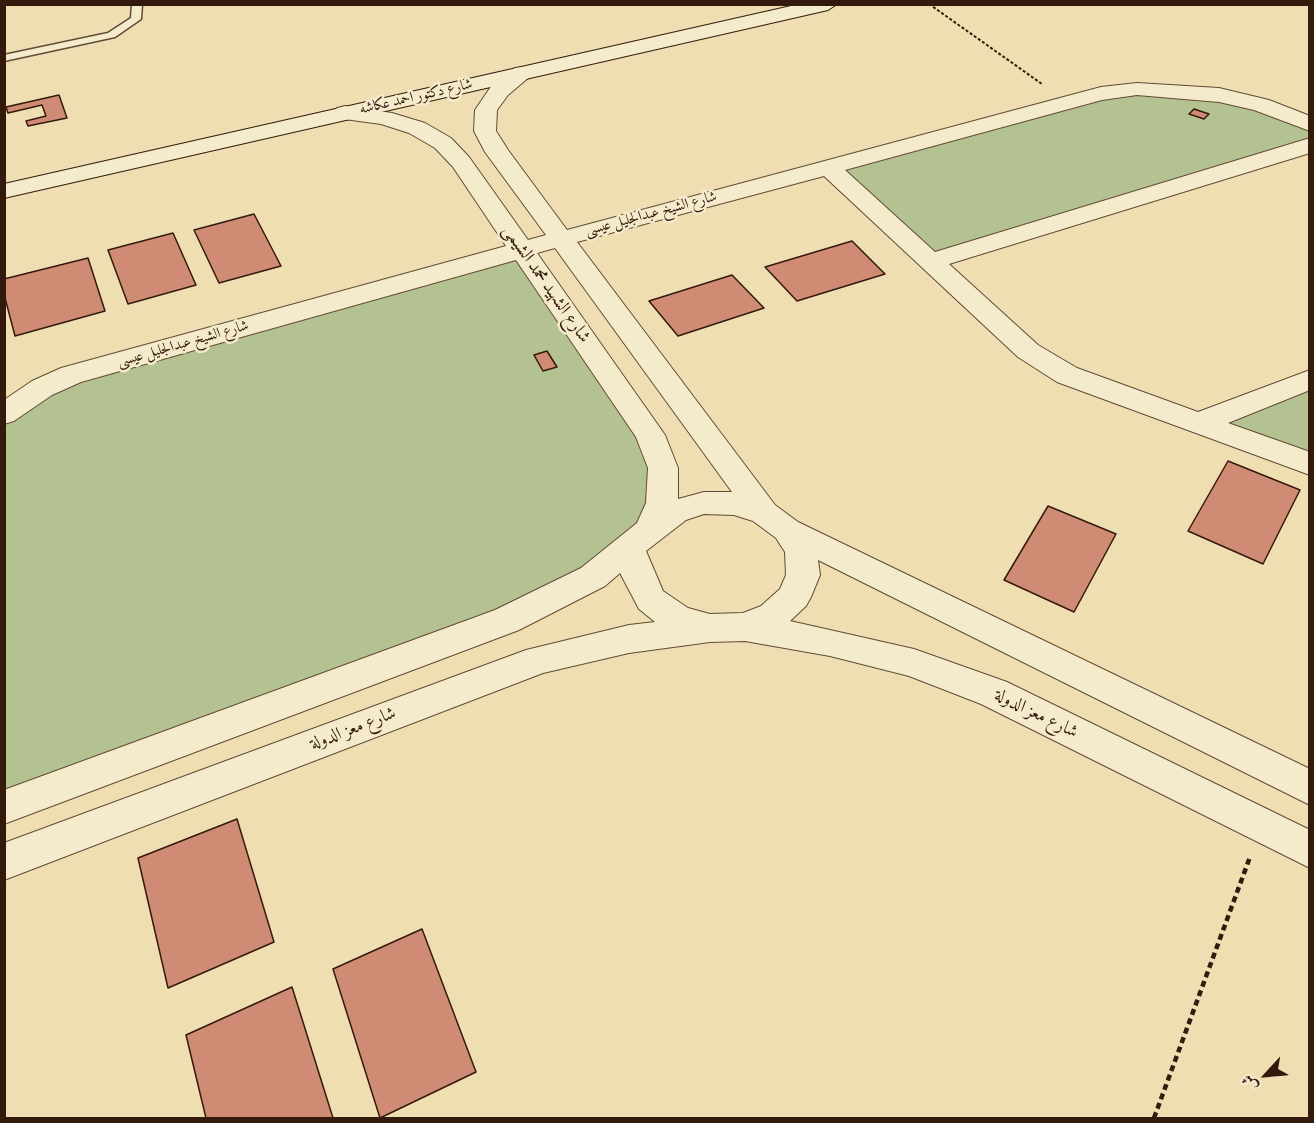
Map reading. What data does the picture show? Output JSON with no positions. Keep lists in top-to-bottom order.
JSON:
{
  "streets": {
    "street": [
      "شارع دكتور احمد عكاشه",
      "شارع الشيخ عبدالجليل عيسى",
      "شارع الشهيد محمد الشيمى",
      "شارع معز الدولة"
    ]
  },
  "crossings": [
    ["شارع دكتور احمد عكاشه", "شارع الشهيد محمد الشيمى"],
    ["شارع الشيخ عبدالجليل عيسى", "شارع الشهيد محمد الشيمى"],
    ["شارع الشهيد محمد الشيمى", "شارع معز الدولة"]
  ],
  "north": "bottom left"
}
